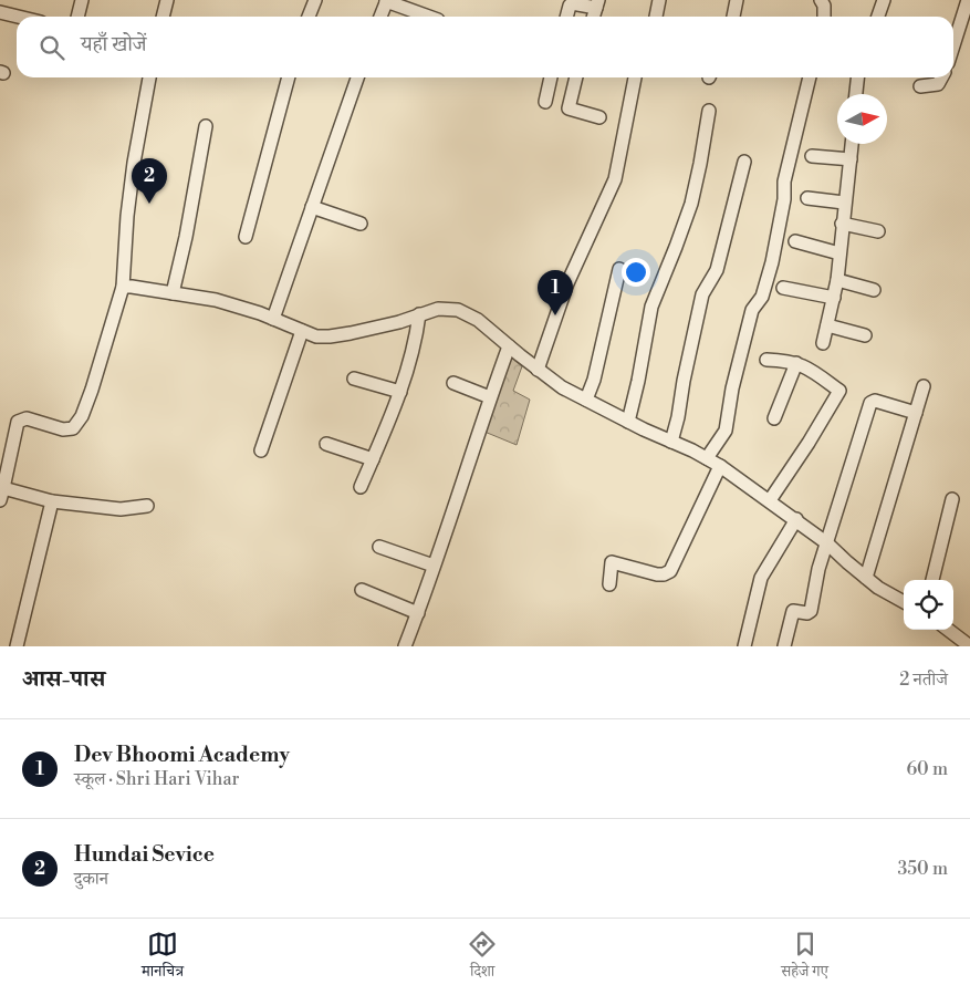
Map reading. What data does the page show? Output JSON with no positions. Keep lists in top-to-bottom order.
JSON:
{
  "north": "right",
  "page": {
    "search": "यहाँ खोजें",
    "pins": ["2", "1"],
    "heading": ["आस-पास", "2 नतीजे"],
    "list": [
      {
        "mark": "1",
        "name": "Dev Bhoomi Academy",
        "note": "स्कूल · Shri Hari Vihar",
        "value": "60 m"
      },
      {
        "mark": "2",
        "name": "Hundai Sevice",
        "note": "दुकान",
        "value": "350 m"
      }
    ],
    "nav": ["मानचित्र", "दिशा", "सहेजे गए"]
  }
}
